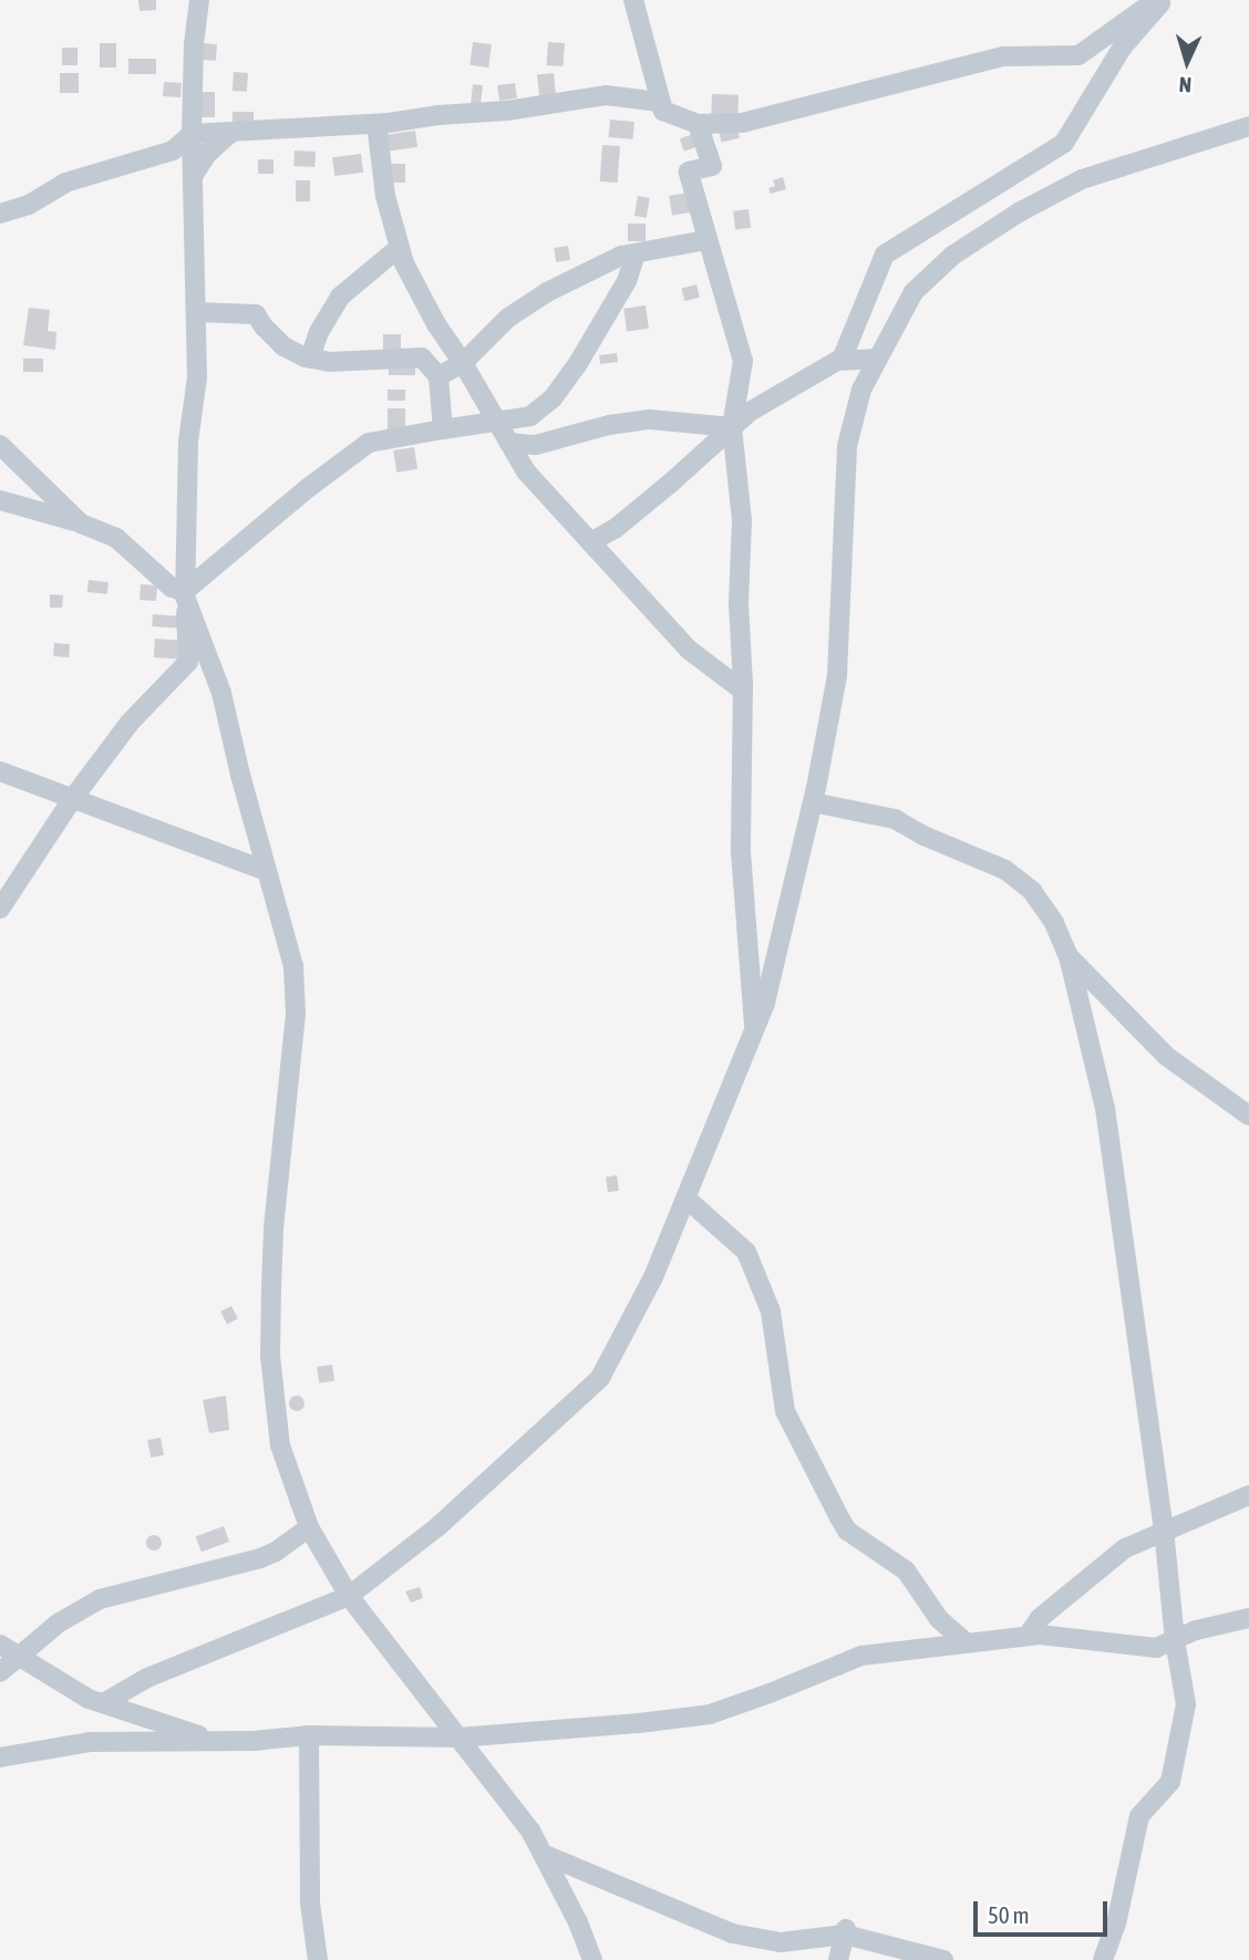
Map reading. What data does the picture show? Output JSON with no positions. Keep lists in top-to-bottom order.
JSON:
{
  "scale_bar": "50 m",
  "north": "bottom"
}
